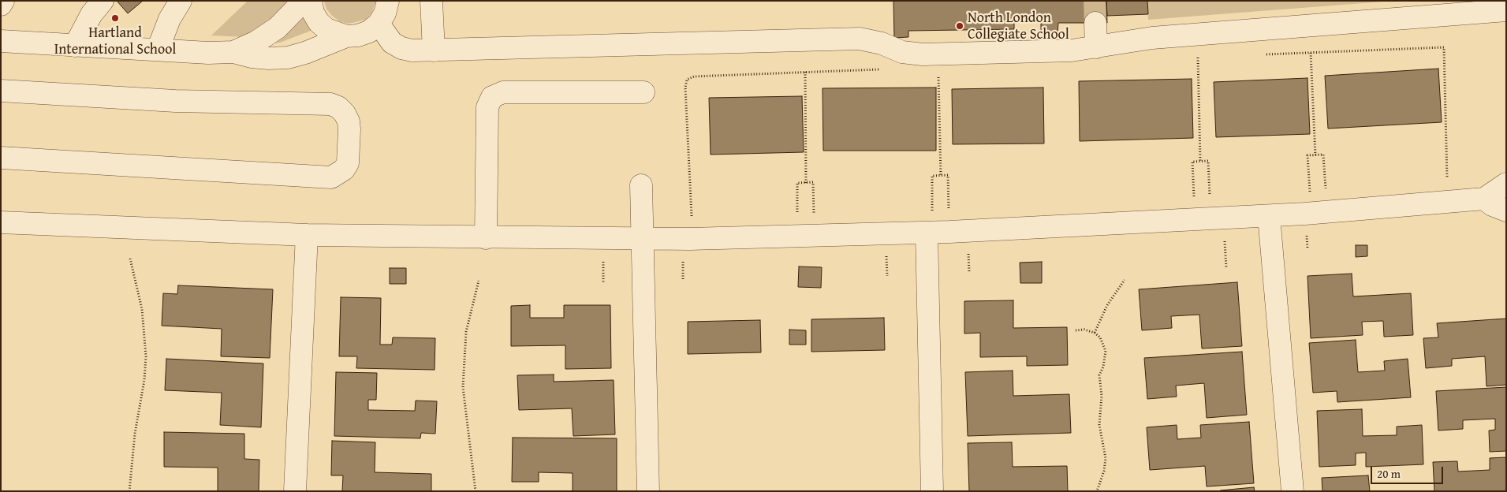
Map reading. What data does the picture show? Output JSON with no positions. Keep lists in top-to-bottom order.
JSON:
{
  "places": ["Hartland International School", "North London Collegiate School"],
  "scale_bar": "20 m"
}
